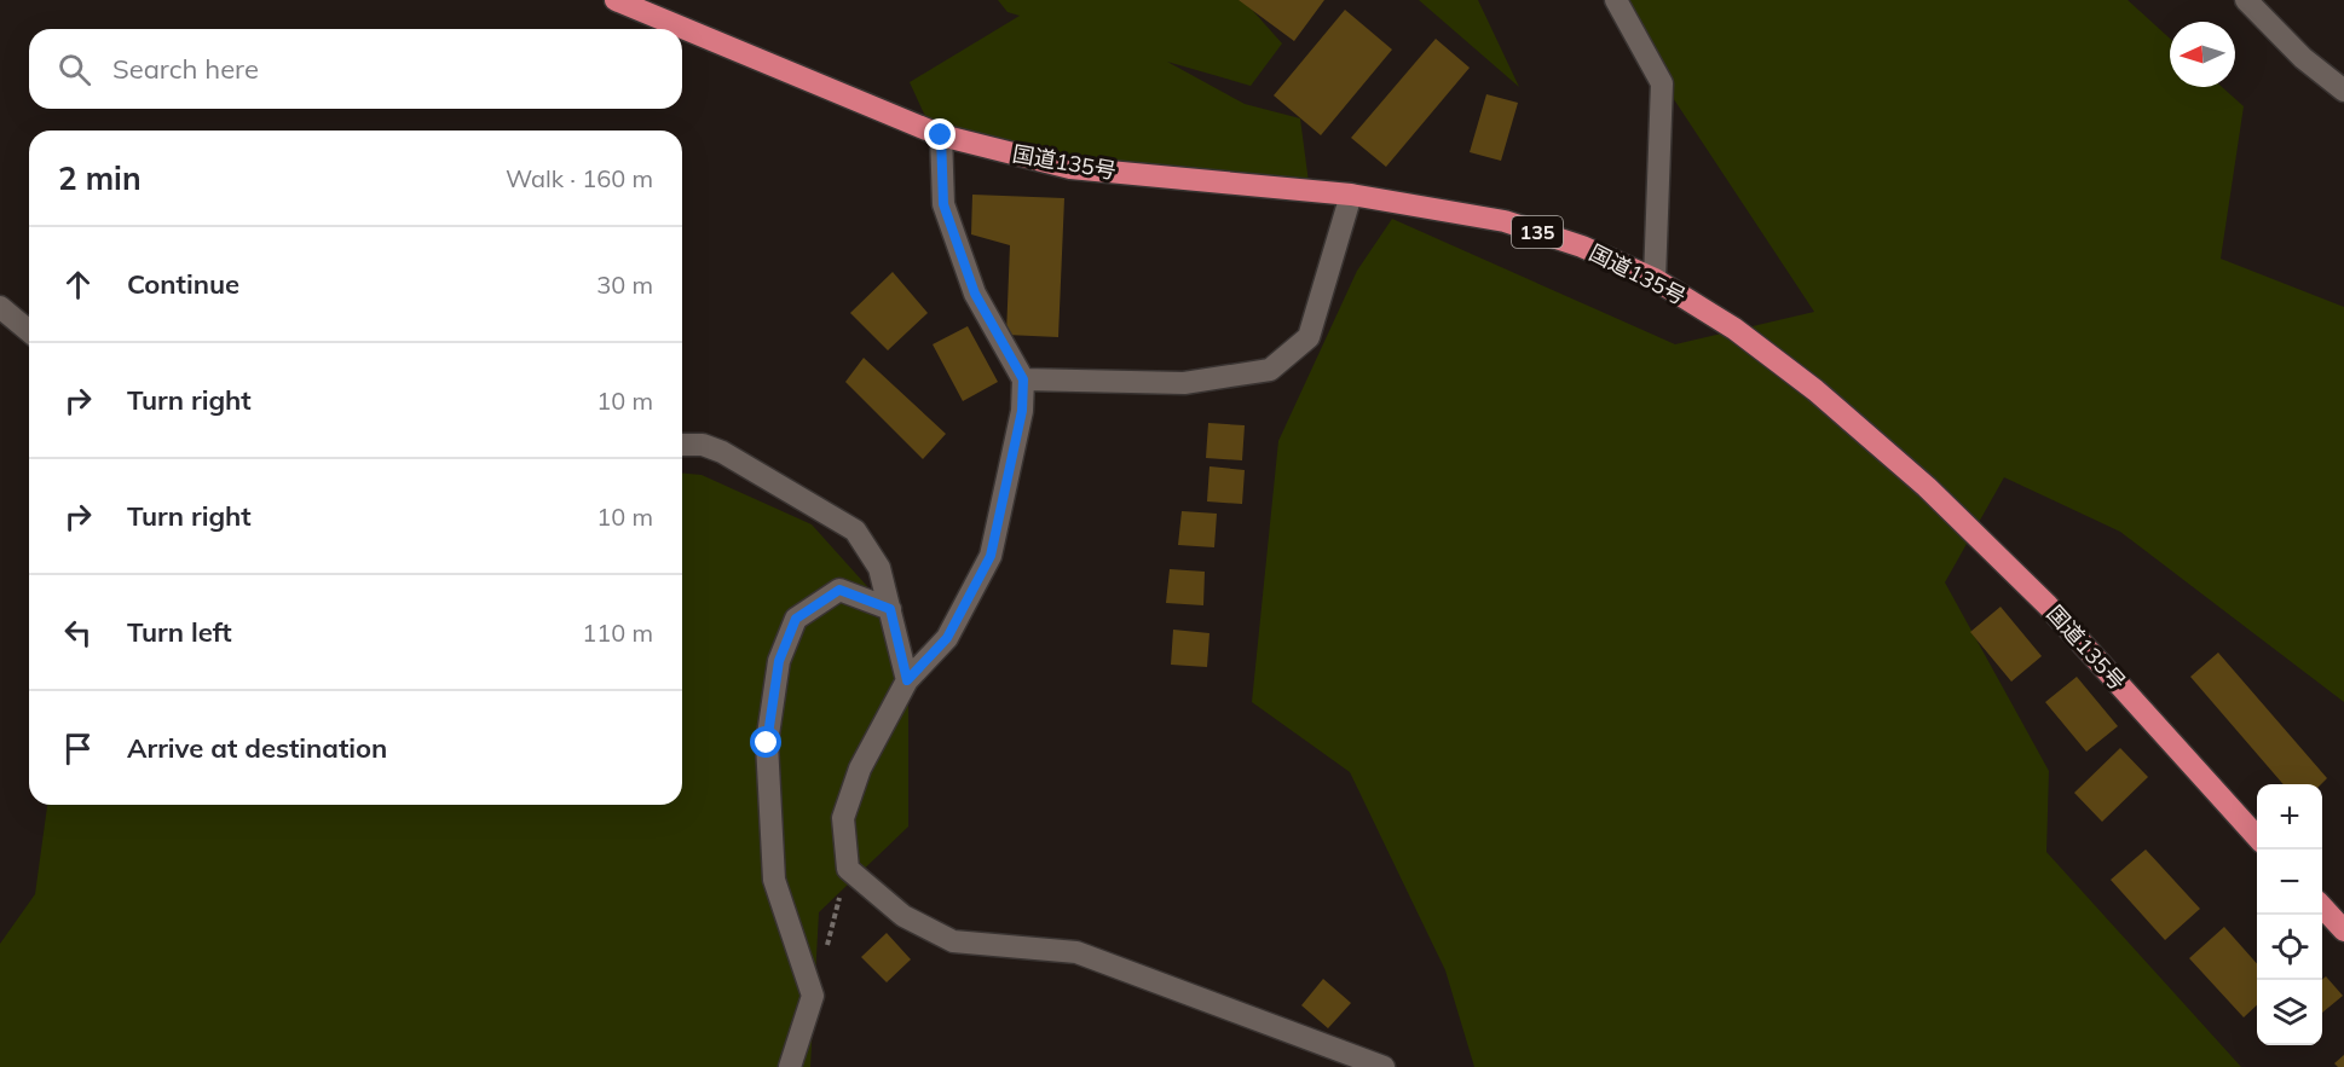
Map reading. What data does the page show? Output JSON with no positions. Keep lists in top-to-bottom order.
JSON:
{
  "streets": {
    "highway": ["国道135号", "135"]
  },
  "north": "left",
  "page": {
    "search": "Search here",
    "heading": ["2 min", "Walk · 160 m"],
    "list": [
      ["Continue", "30 m"],
      ["Turn right", "10 m"],
      ["Turn right", "10 m"],
      ["Turn left", "110 m"],
      "Arrive at destination"
    ],
    "map_buttons": ["+", "−"]
  }
}
